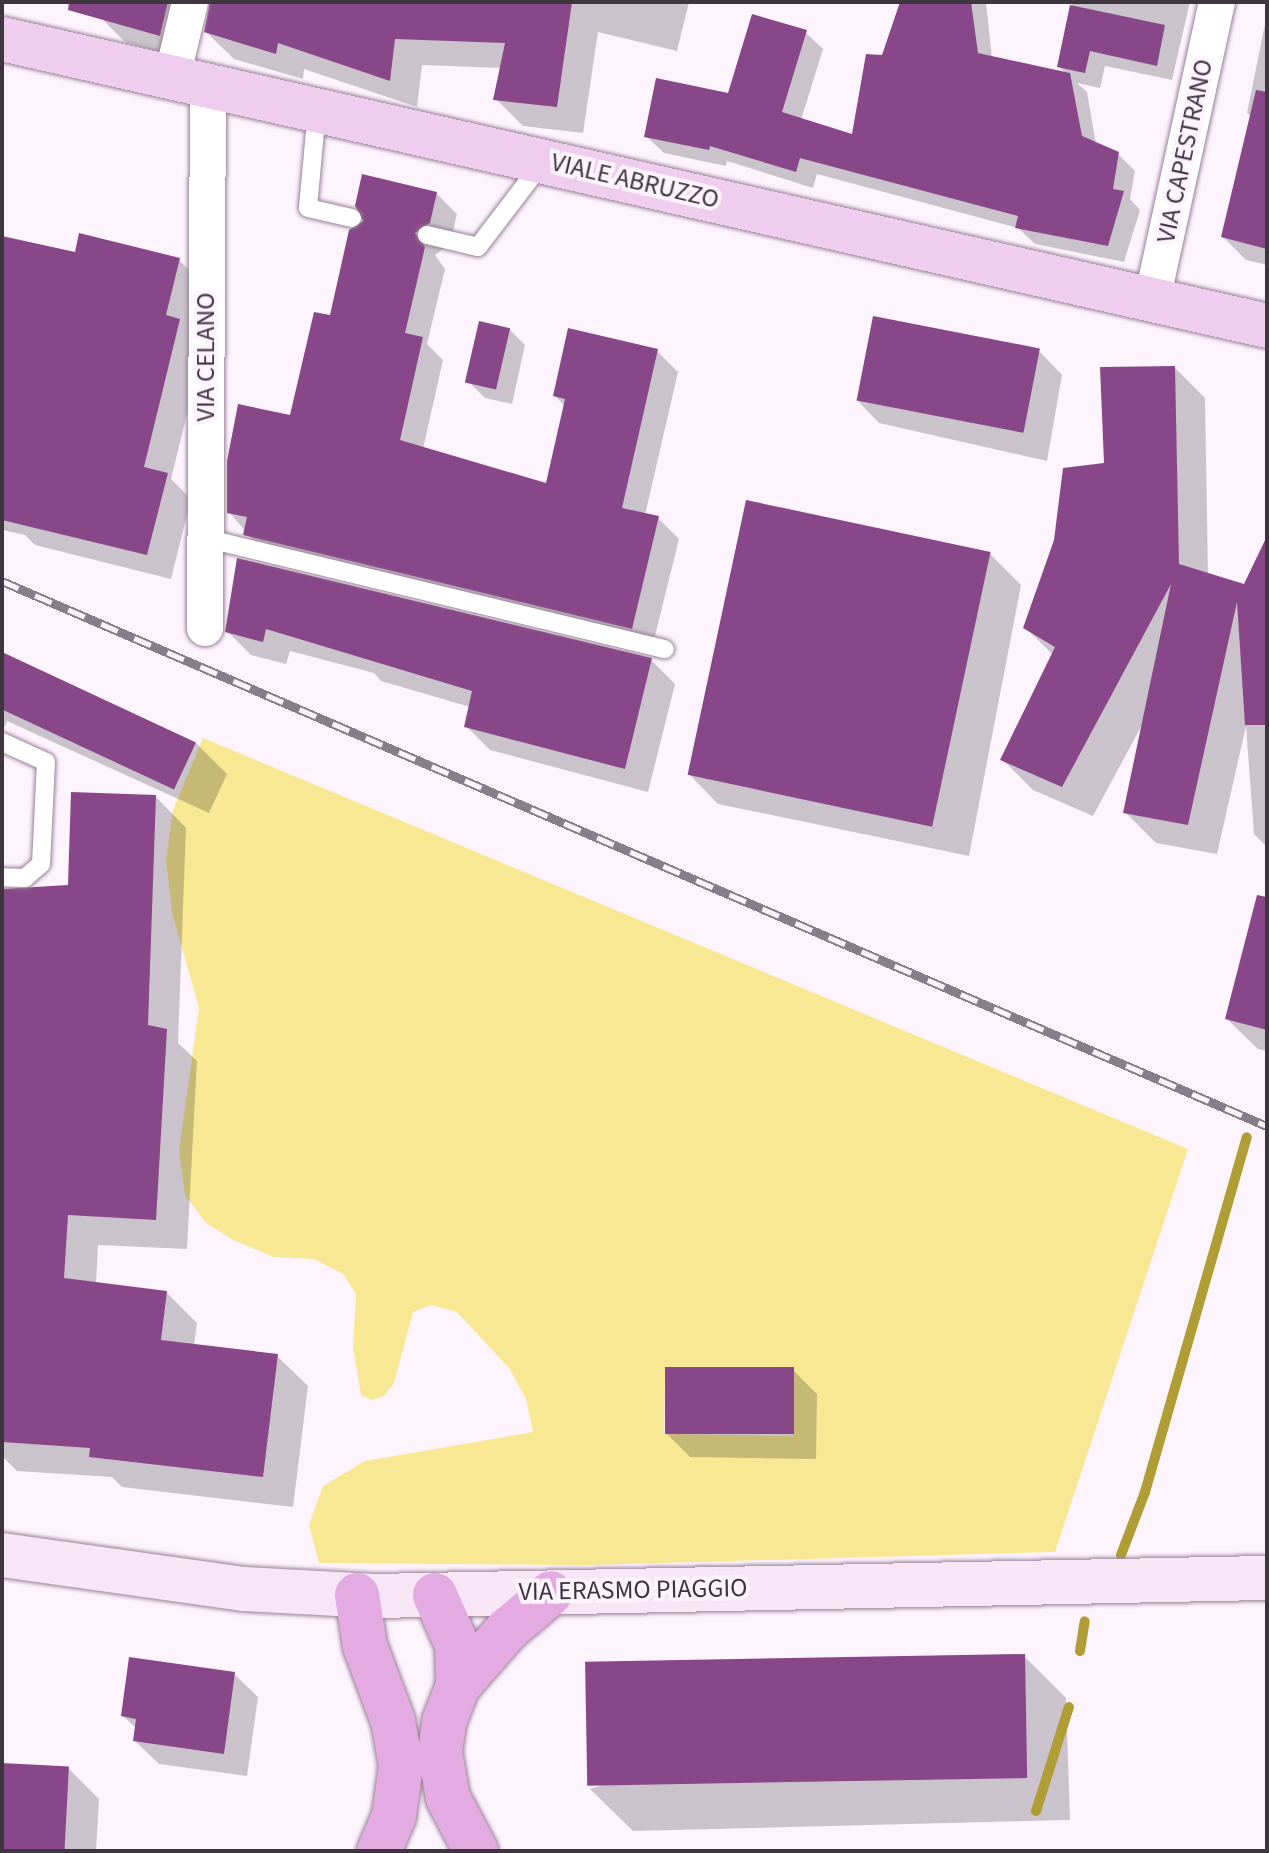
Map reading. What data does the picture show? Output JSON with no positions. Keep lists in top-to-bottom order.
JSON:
{
  "streets": {
    "main road": ["VIALE ABRUZZO"],
    "street": ["VIA CAPESTRANO", "VIA CELANO", "VIA ERASMO PIAGGIO"]
  },
  "crossings": [
    ["VIA CAPESTRANO", "VIALE ABRUZZO"],
    ["VIALE ABRUZZO", "VIA CELANO"]
  ]
}
